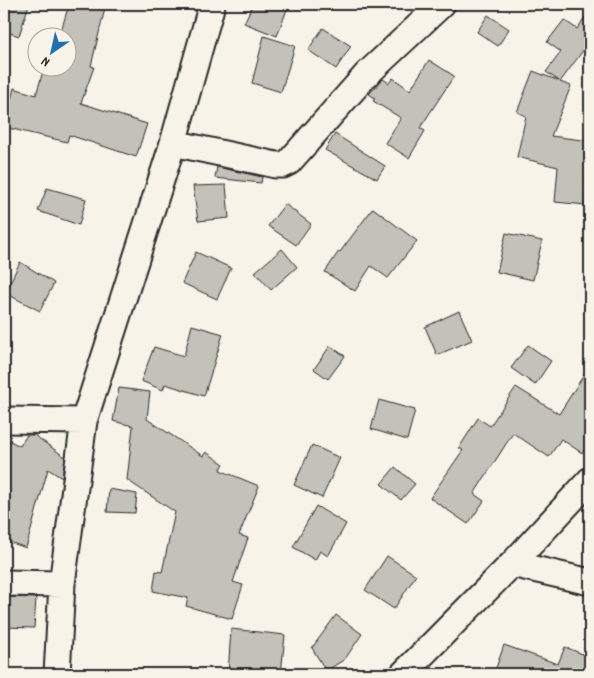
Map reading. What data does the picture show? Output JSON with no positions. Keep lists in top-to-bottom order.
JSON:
{
  "north": "bottom left"
}
